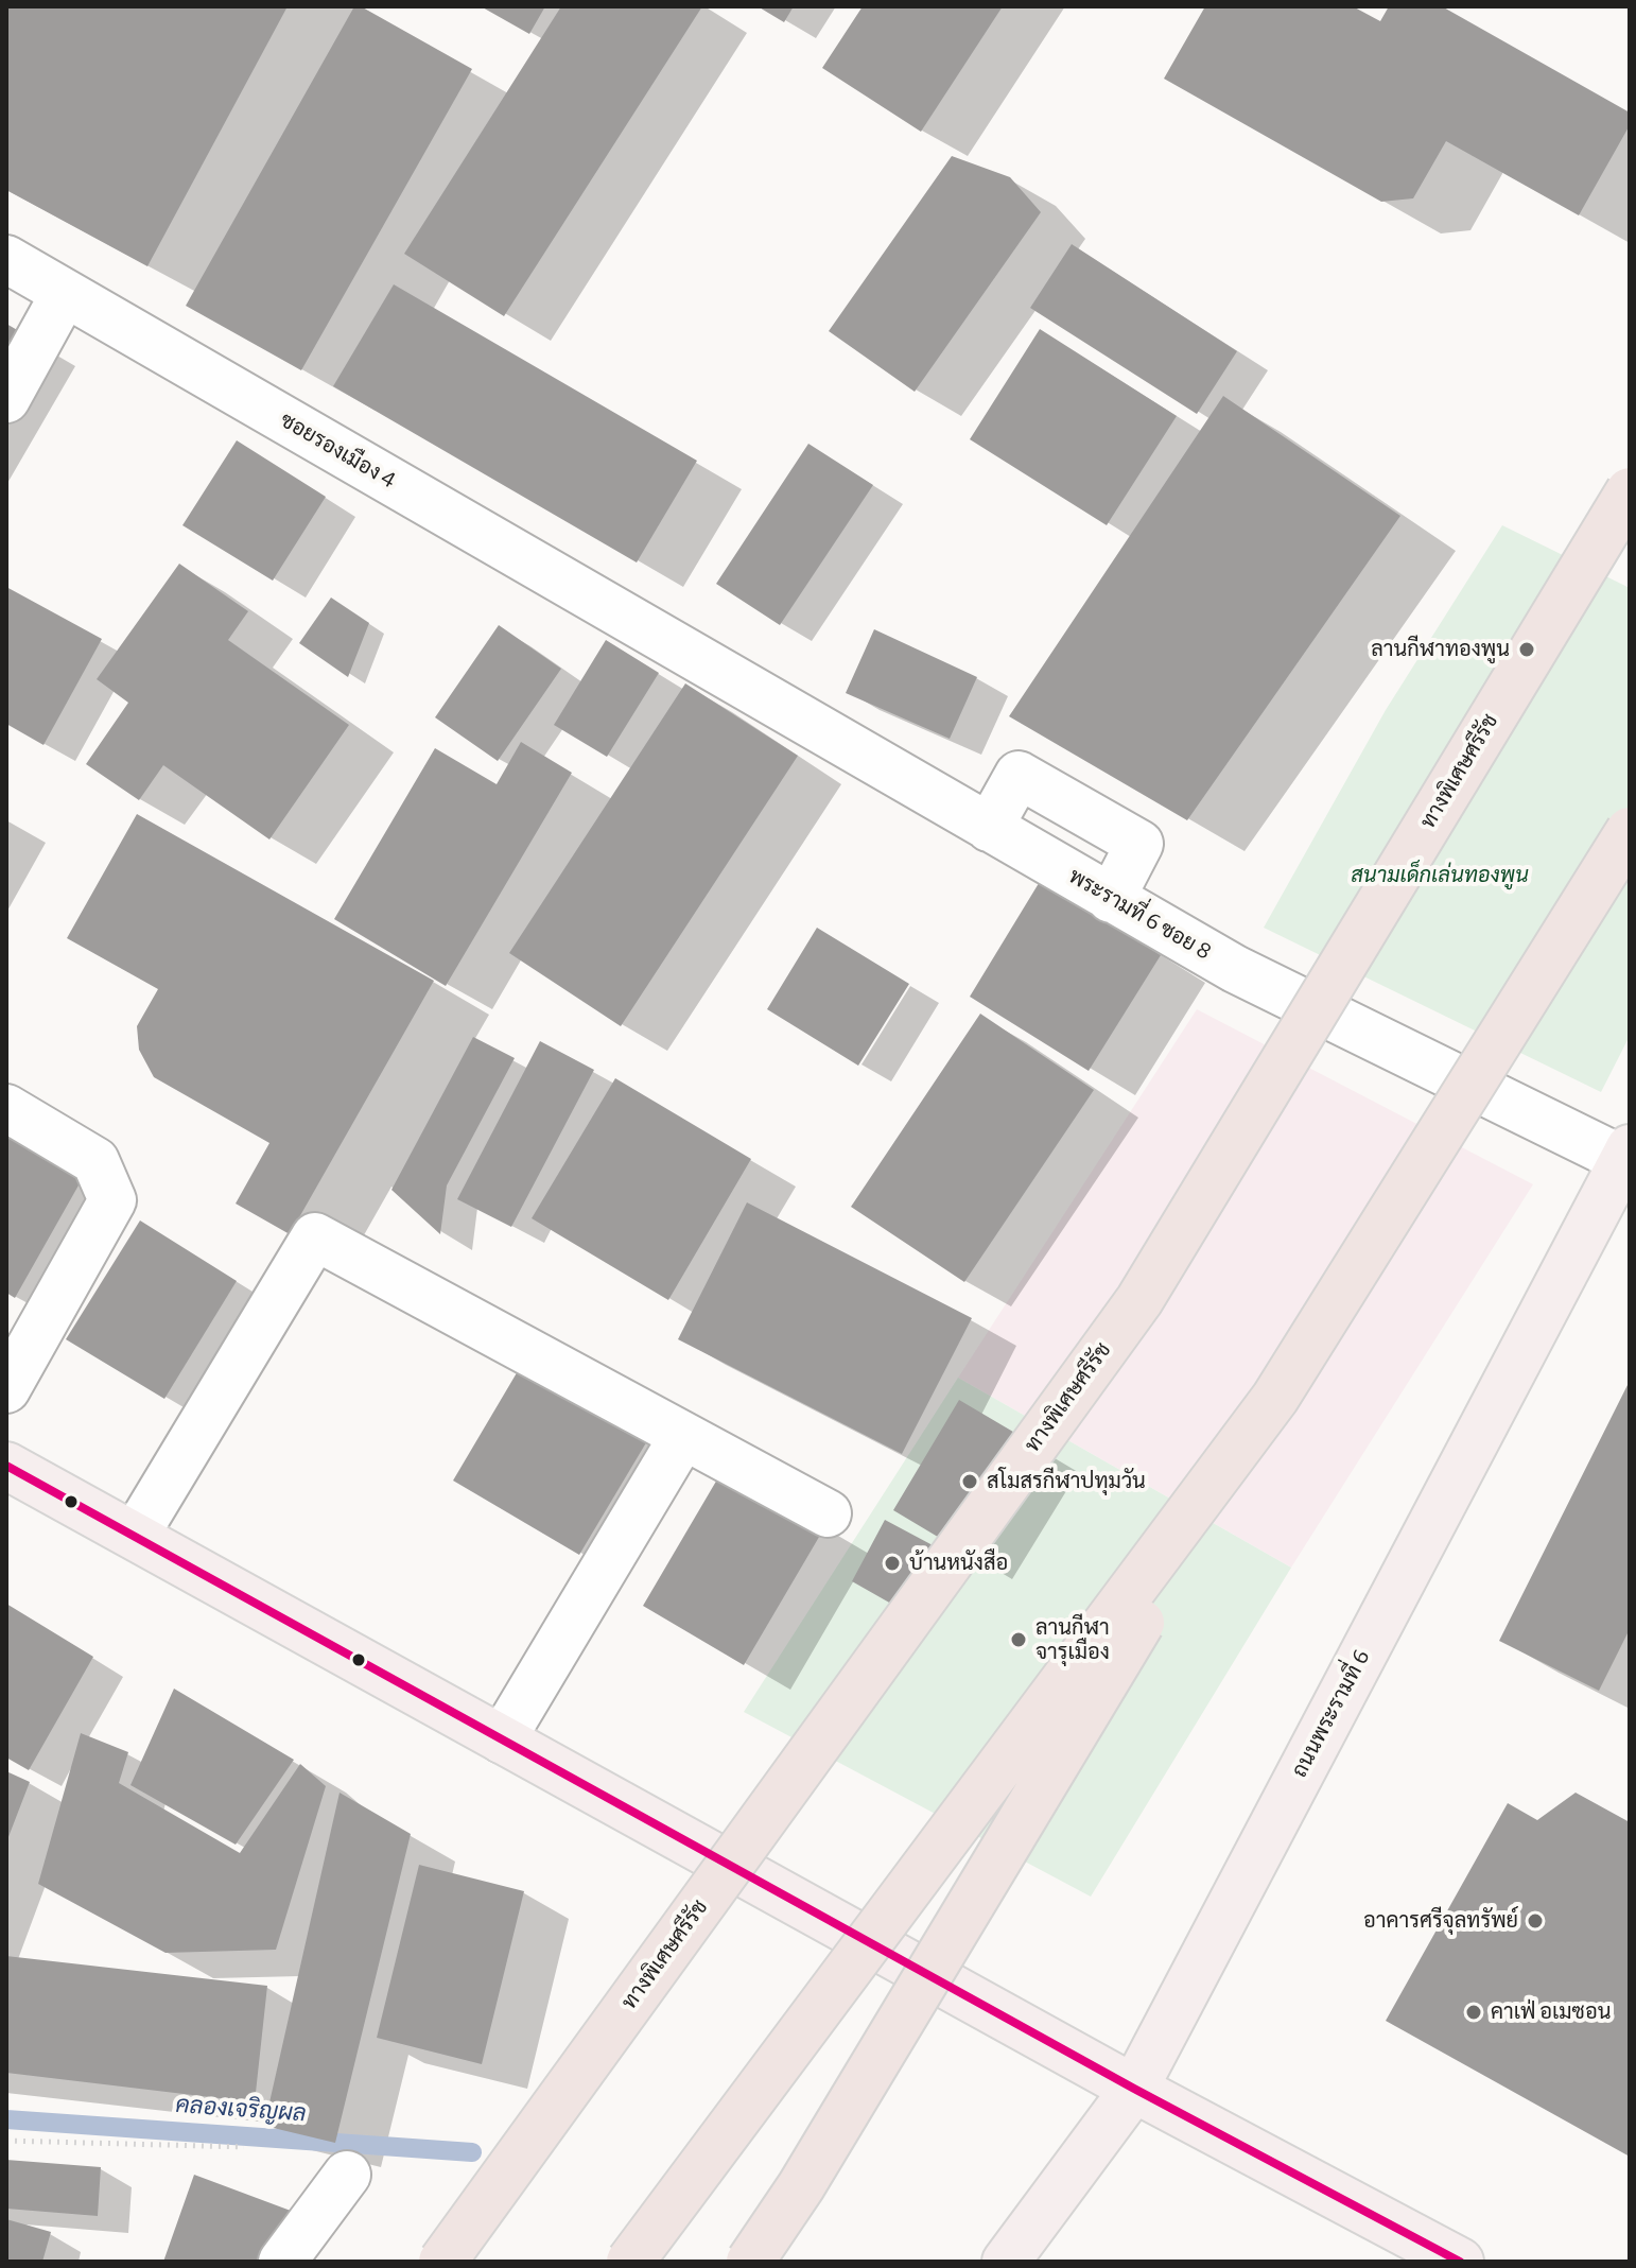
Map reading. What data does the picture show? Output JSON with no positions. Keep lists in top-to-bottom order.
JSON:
{
  "streets": {
    "highway": ["ทางพิเศษศรีรัช"],
    "main road": ["ถนนพระรามที่ 6"],
    "street": ["ซอยรองเมือง 4", "พระรามที่ 6 ซอย 8"]
  },
  "crossings": [
    ["ซอยรองเมือง 4", "พระรามที่ 6 ซอย 8"],
    ["พระรามที่ 6 ซอย 8", "ถนนพระรามที่ 6"]
  ],
  "water": ["คลองเจริญผล"],
  "parks": ["สนามเด็กเล่นทองพูน"],
  "places": [
    "ลานกีฬาทองพูน",
    "สโมสรกีฬาปทุมวัน",
    "บ้านหนังสือ",
    "ลานกีฬา จารุเมือง",
    "อาคารศรีจุลทรัพย์",
    "คาเฟ่ อเมซอน"
  ]
}
